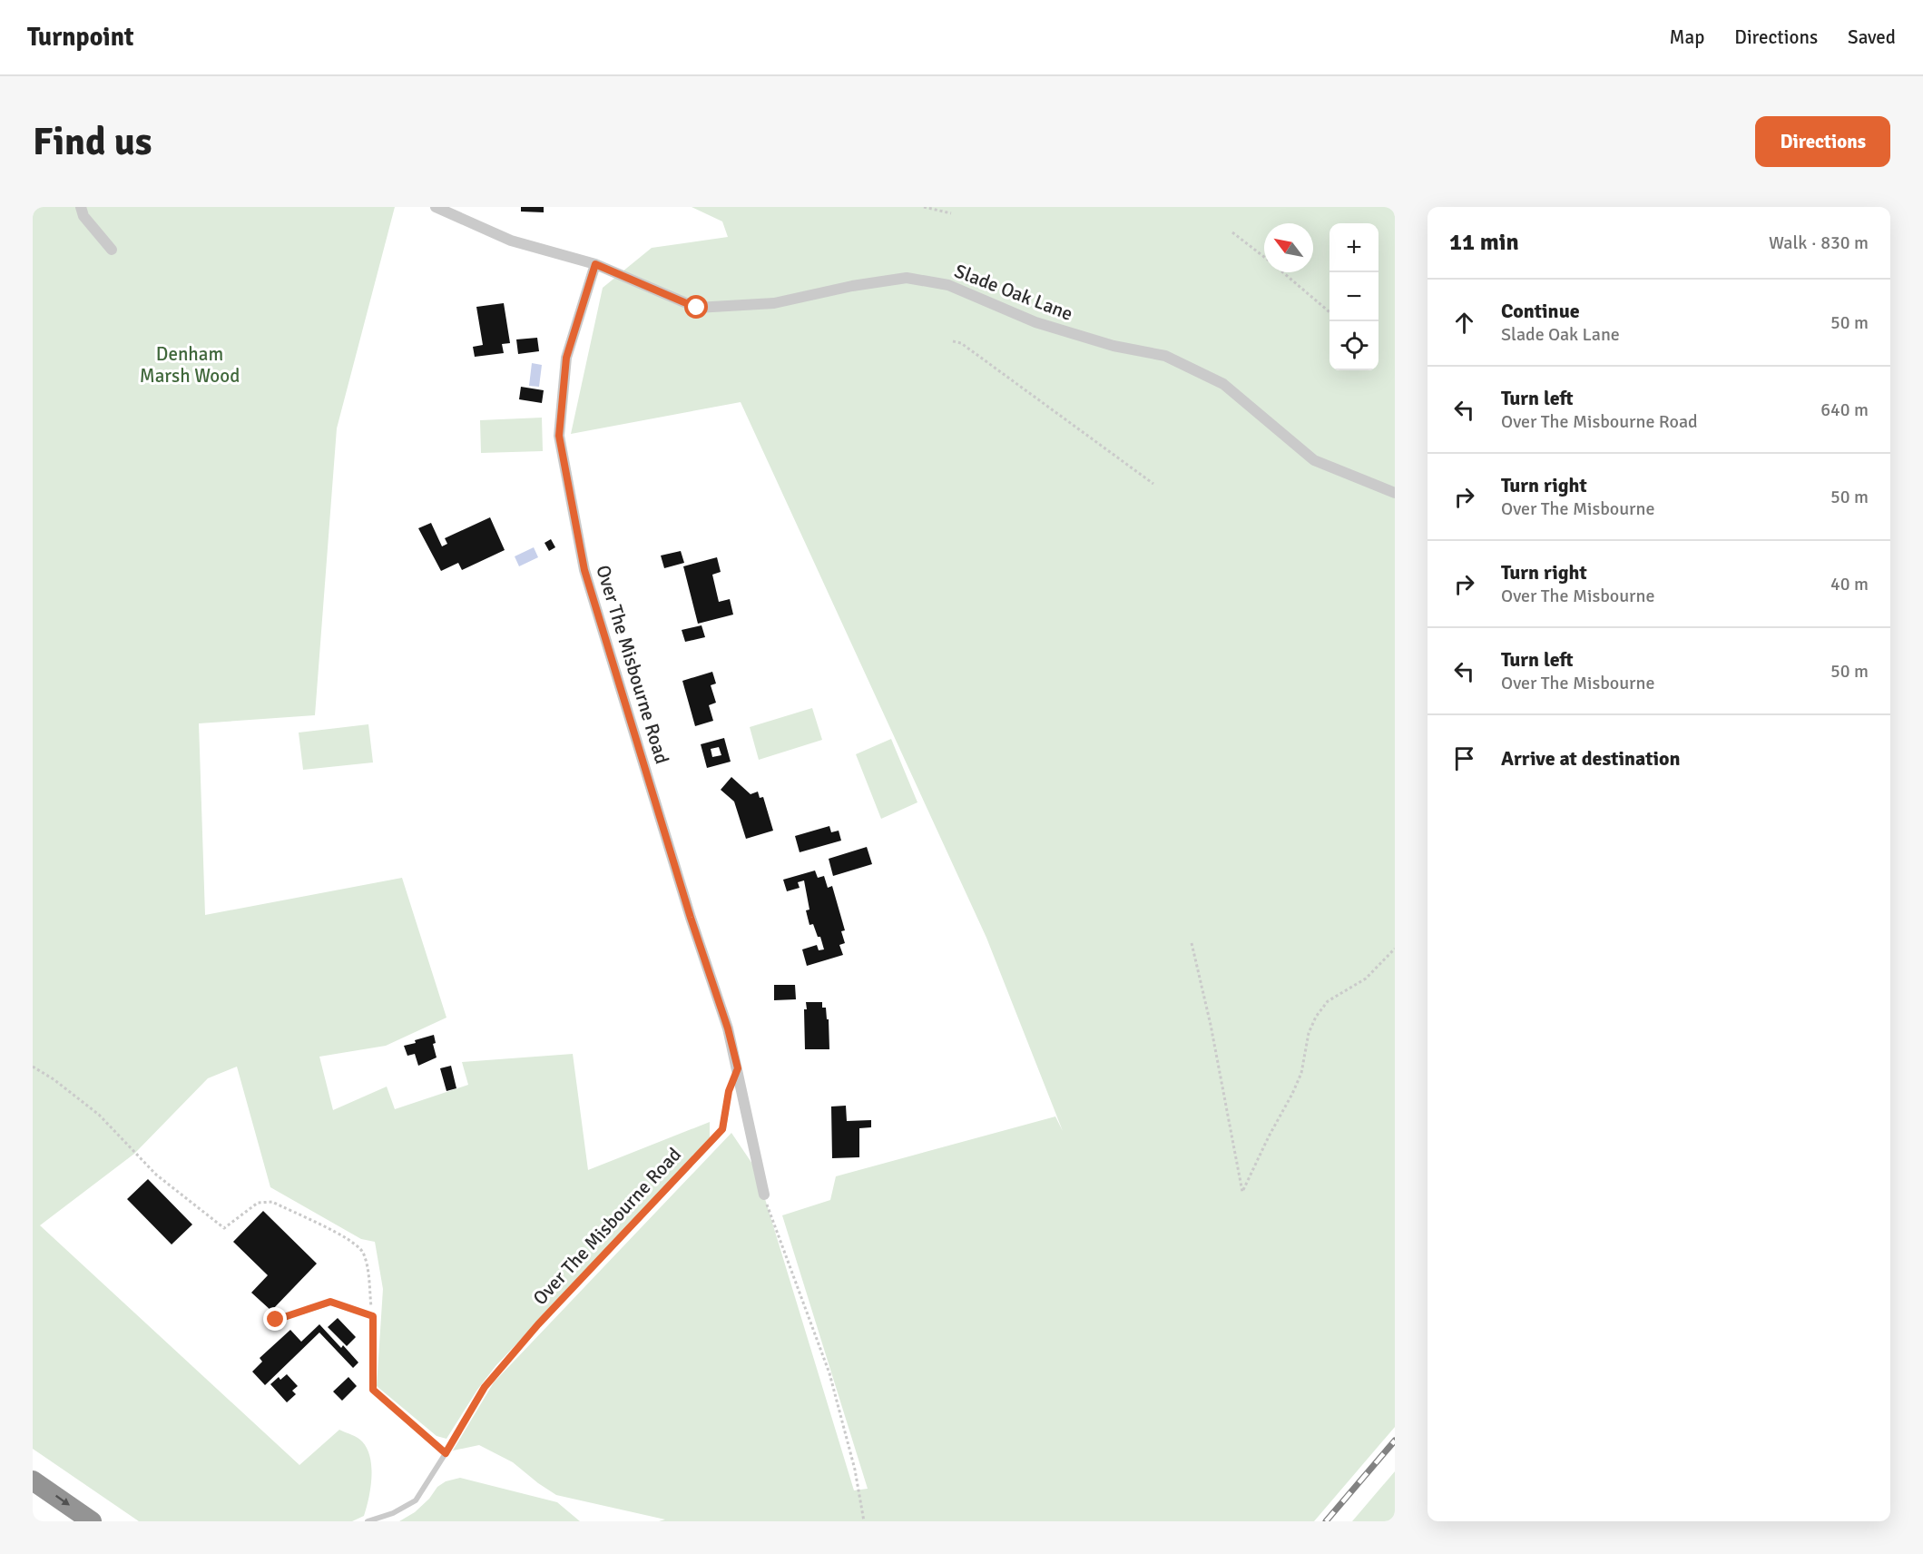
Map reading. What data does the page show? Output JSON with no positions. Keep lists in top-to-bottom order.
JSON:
{
  "streets": {
    "street": ["Slade Oak Lane", "Over The Misbourne Road"]
  },
  "crossings": [
    ["Slade Oak Lane", "Over The Misbourne Road"]
  ],
  "parks": ["Denham Marsh Wood"],
  "north": "top left",
  "page": {
    "header": "Turnpoint",
    "nav": ["Map", "Directions", "Saved"],
    "buttons": "Directions",
    "title": "Find us",
    "heading": ["11 min", "Walk · 830 m"],
    "map_buttons": ["+", "−"],
    "list": [
      ["Continue", "Slade Oak Lane", "50 m"],
      ["Turn left", "Over The Misbourne Road", "640 m"],
      ["Turn right", "Over The Misbourne", "50 m"],
      ["Turn right", "Over The Misbourne", "40 m"],
      ["Turn left", "Over The Misbourne", "50 m"],
      "Arrive at destination"
    ]
  }
}
